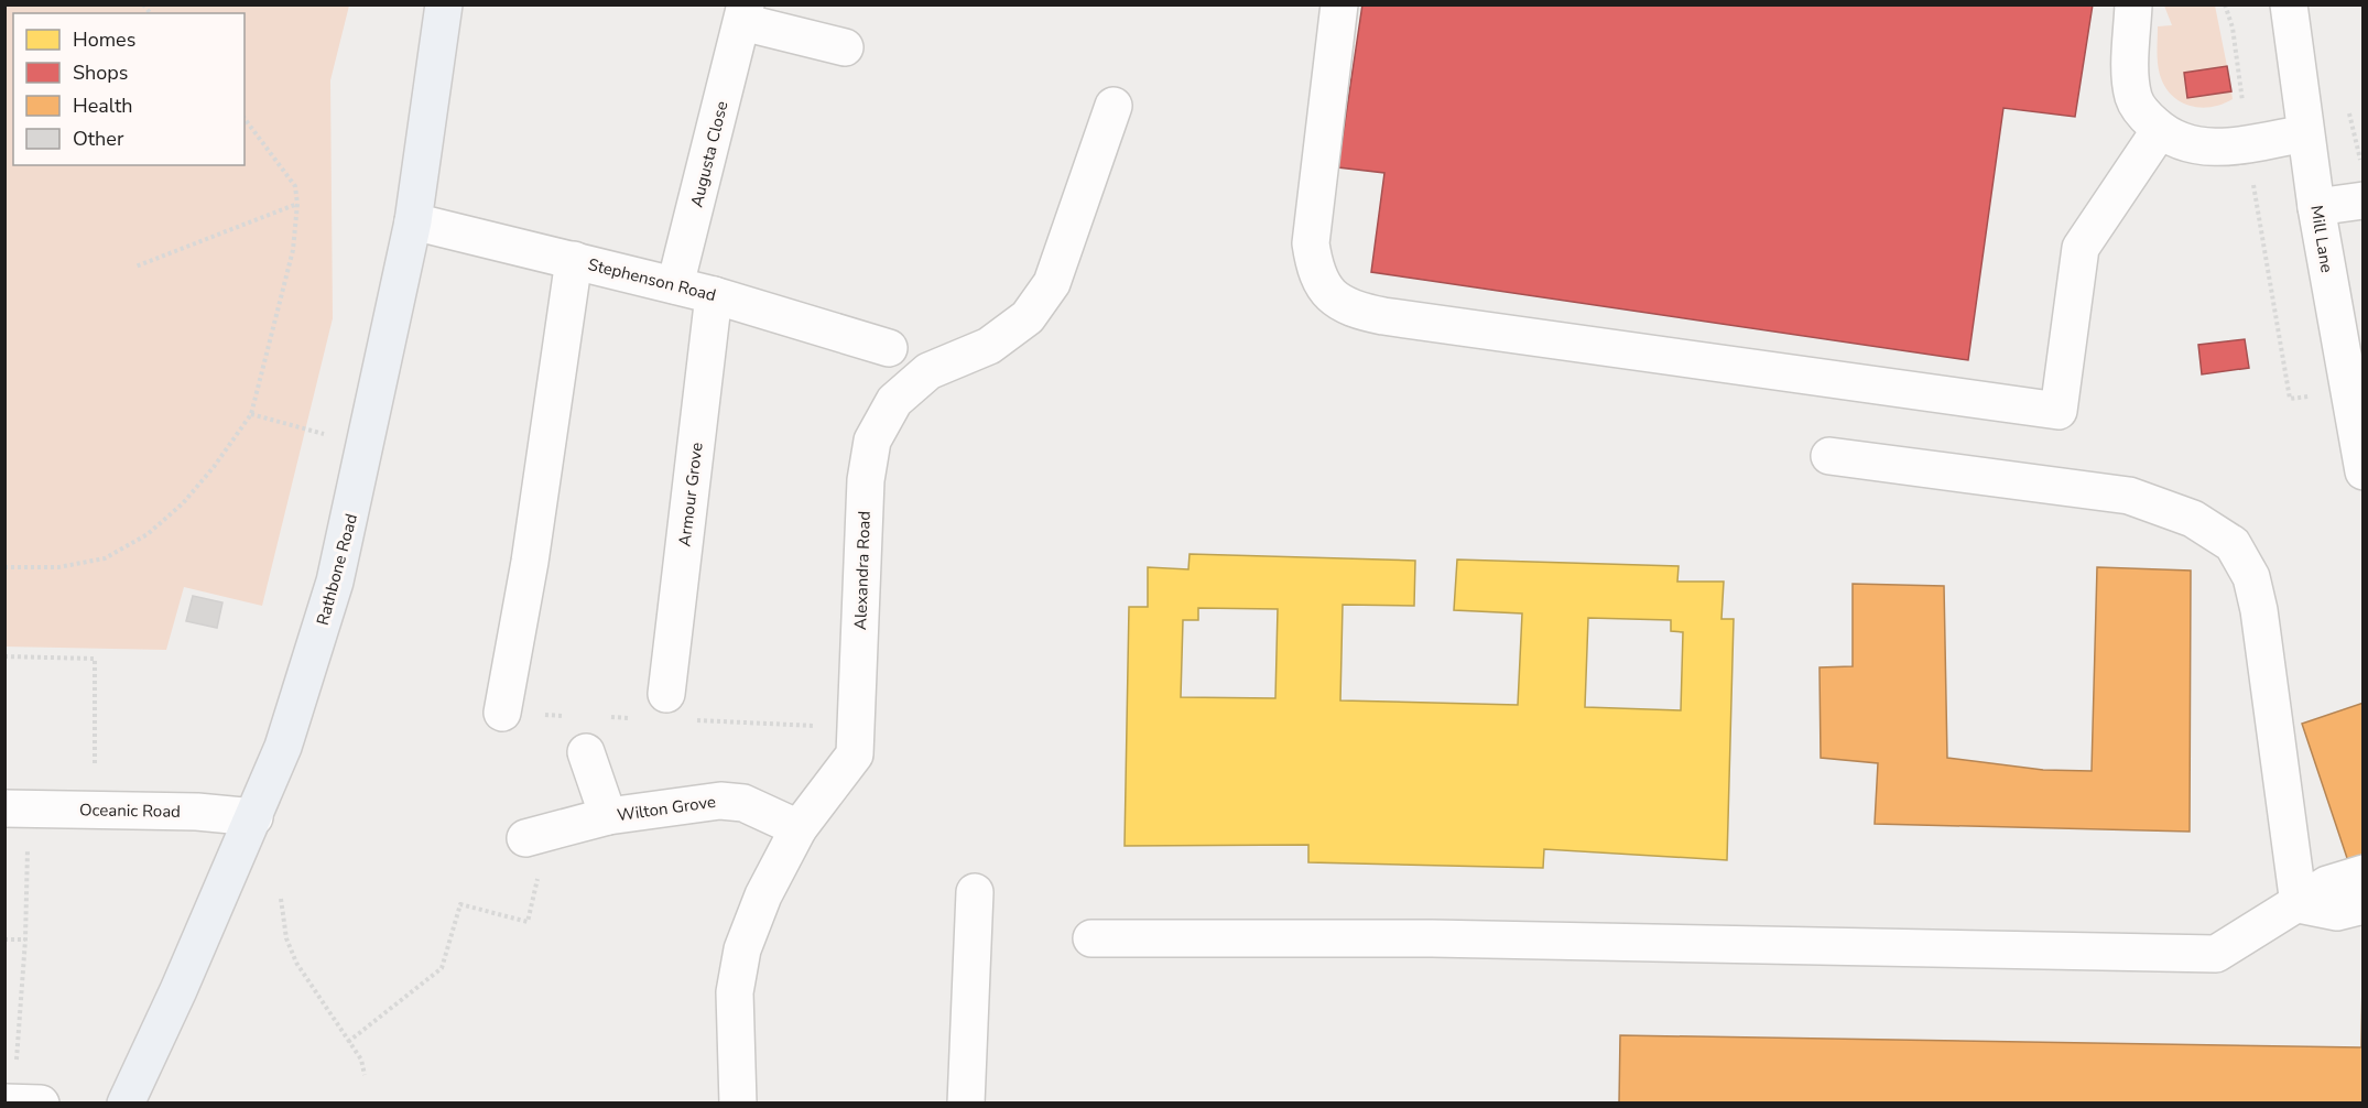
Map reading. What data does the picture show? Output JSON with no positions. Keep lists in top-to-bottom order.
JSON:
{
  "streets": {
    "main road": ["Rathbone Road"],
    "street": [
      "Augusta Close",
      "Mill Lane",
      "Stephenson Road",
      "Armour Grove",
      "Alexandra Road",
      "Wilton Grove",
      "Oceanic Road"
    ]
  },
  "crossings": [
    ["Augusta Close", "Stephenson Road"],
    ["Stephenson Road", "Armour Grove"],
    ["Stephenson Road", "Rathbone Road"],
    ["Rathbone Road", "Oceanic Road"],
    ["Alexandra Road", "Wilton Grove"]
  ],
  "legend": [
    "Homes",
    "Shops",
    "Health",
    "Other"
  ]
}
